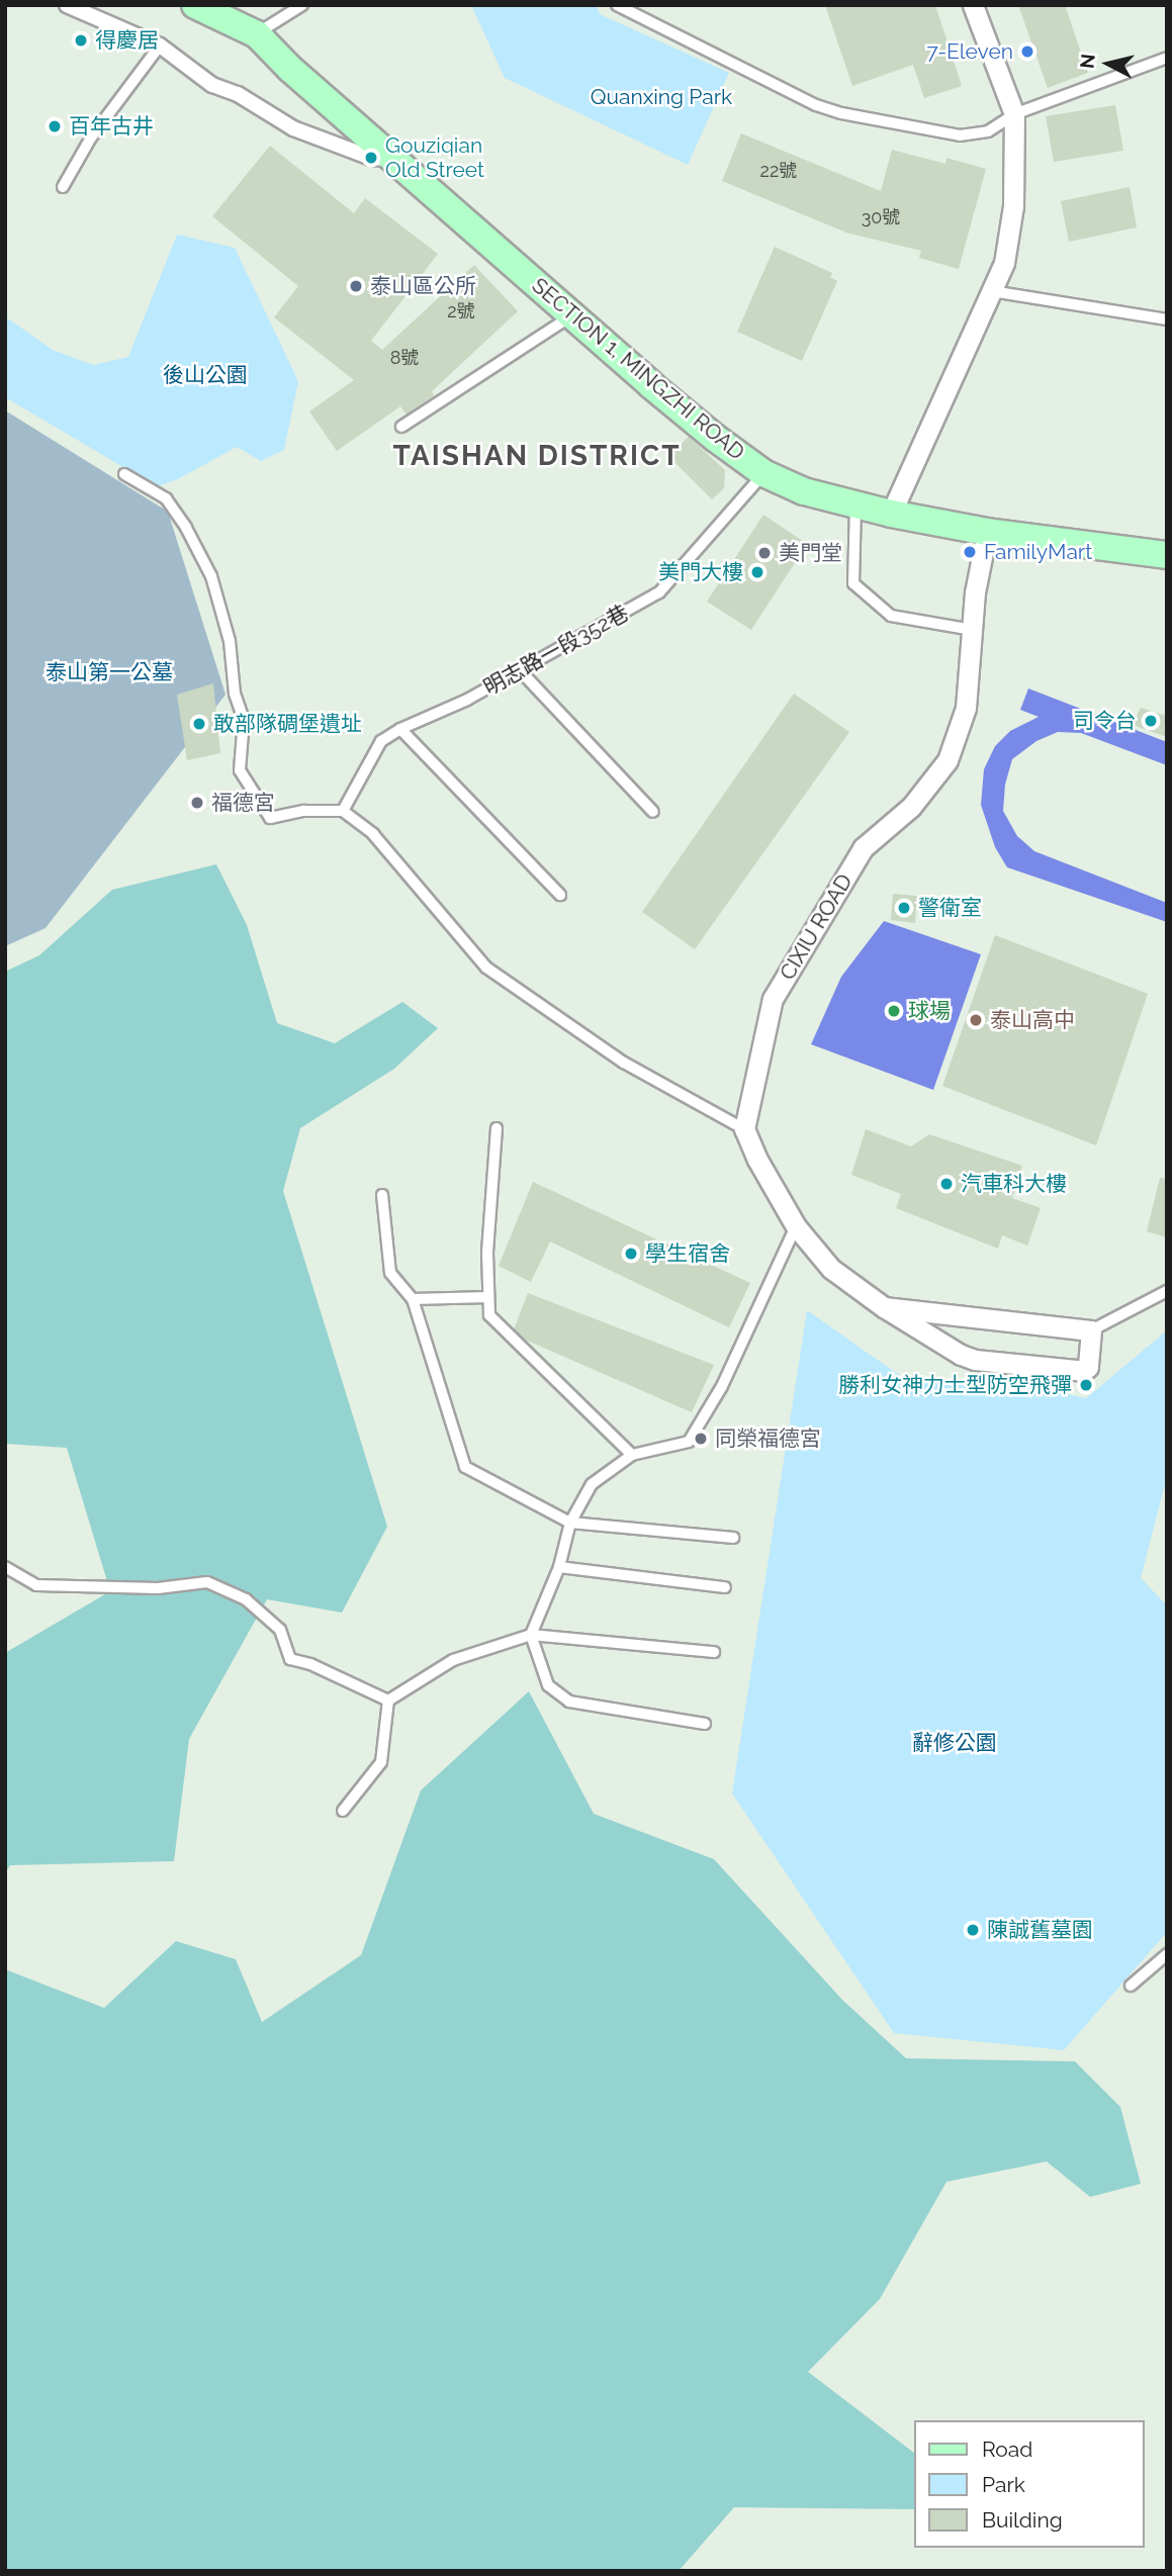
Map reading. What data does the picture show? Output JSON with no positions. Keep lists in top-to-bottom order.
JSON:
{
  "streets": {
    "main road": ["SECTION 1, MINGZHI ROAD"],
    "street": ["CIXIU ROAD"],
    "lane": ["明志路一段352巷"]
  },
  "crossings": [
    ["SECTION 1, MINGZHI ROAD", "明志路一段352巷"],
    ["SECTION 1, MINGZHI ROAD", "CIXIU ROAD"]
  ],
  "districts": ["TAISHAN DISTRICT"],
  "parks": [
    "Quanxing Park",
    "後山公園",
    "泰山第一公墓",
    "辭修公園"
  ],
  "places": [
    "得慶居",
    "7-Eleven",
    "百年古井",
    "Gouziqian Old Street",
    "泰山區公所",
    "FamilyMart",
    "美門堂",
    "美門大樓",
    "司令台",
    "敢部隊碉堡遺址",
    "福德宮",
    "警衛室",
    "球場",
    "泰山高中",
    "汽車科大樓",
    "學生宿舍",
    "勝利女神力士型防空飛彈",
    "同榮福德宮",
    "陳誠舊墓園"
  ],
  "house_numbers": [
    "22號",
    "30號",
    "2號",
    "8號"
  ],
  "legend": ["Road", "Park", "Building"],
  "north": "left"
}
